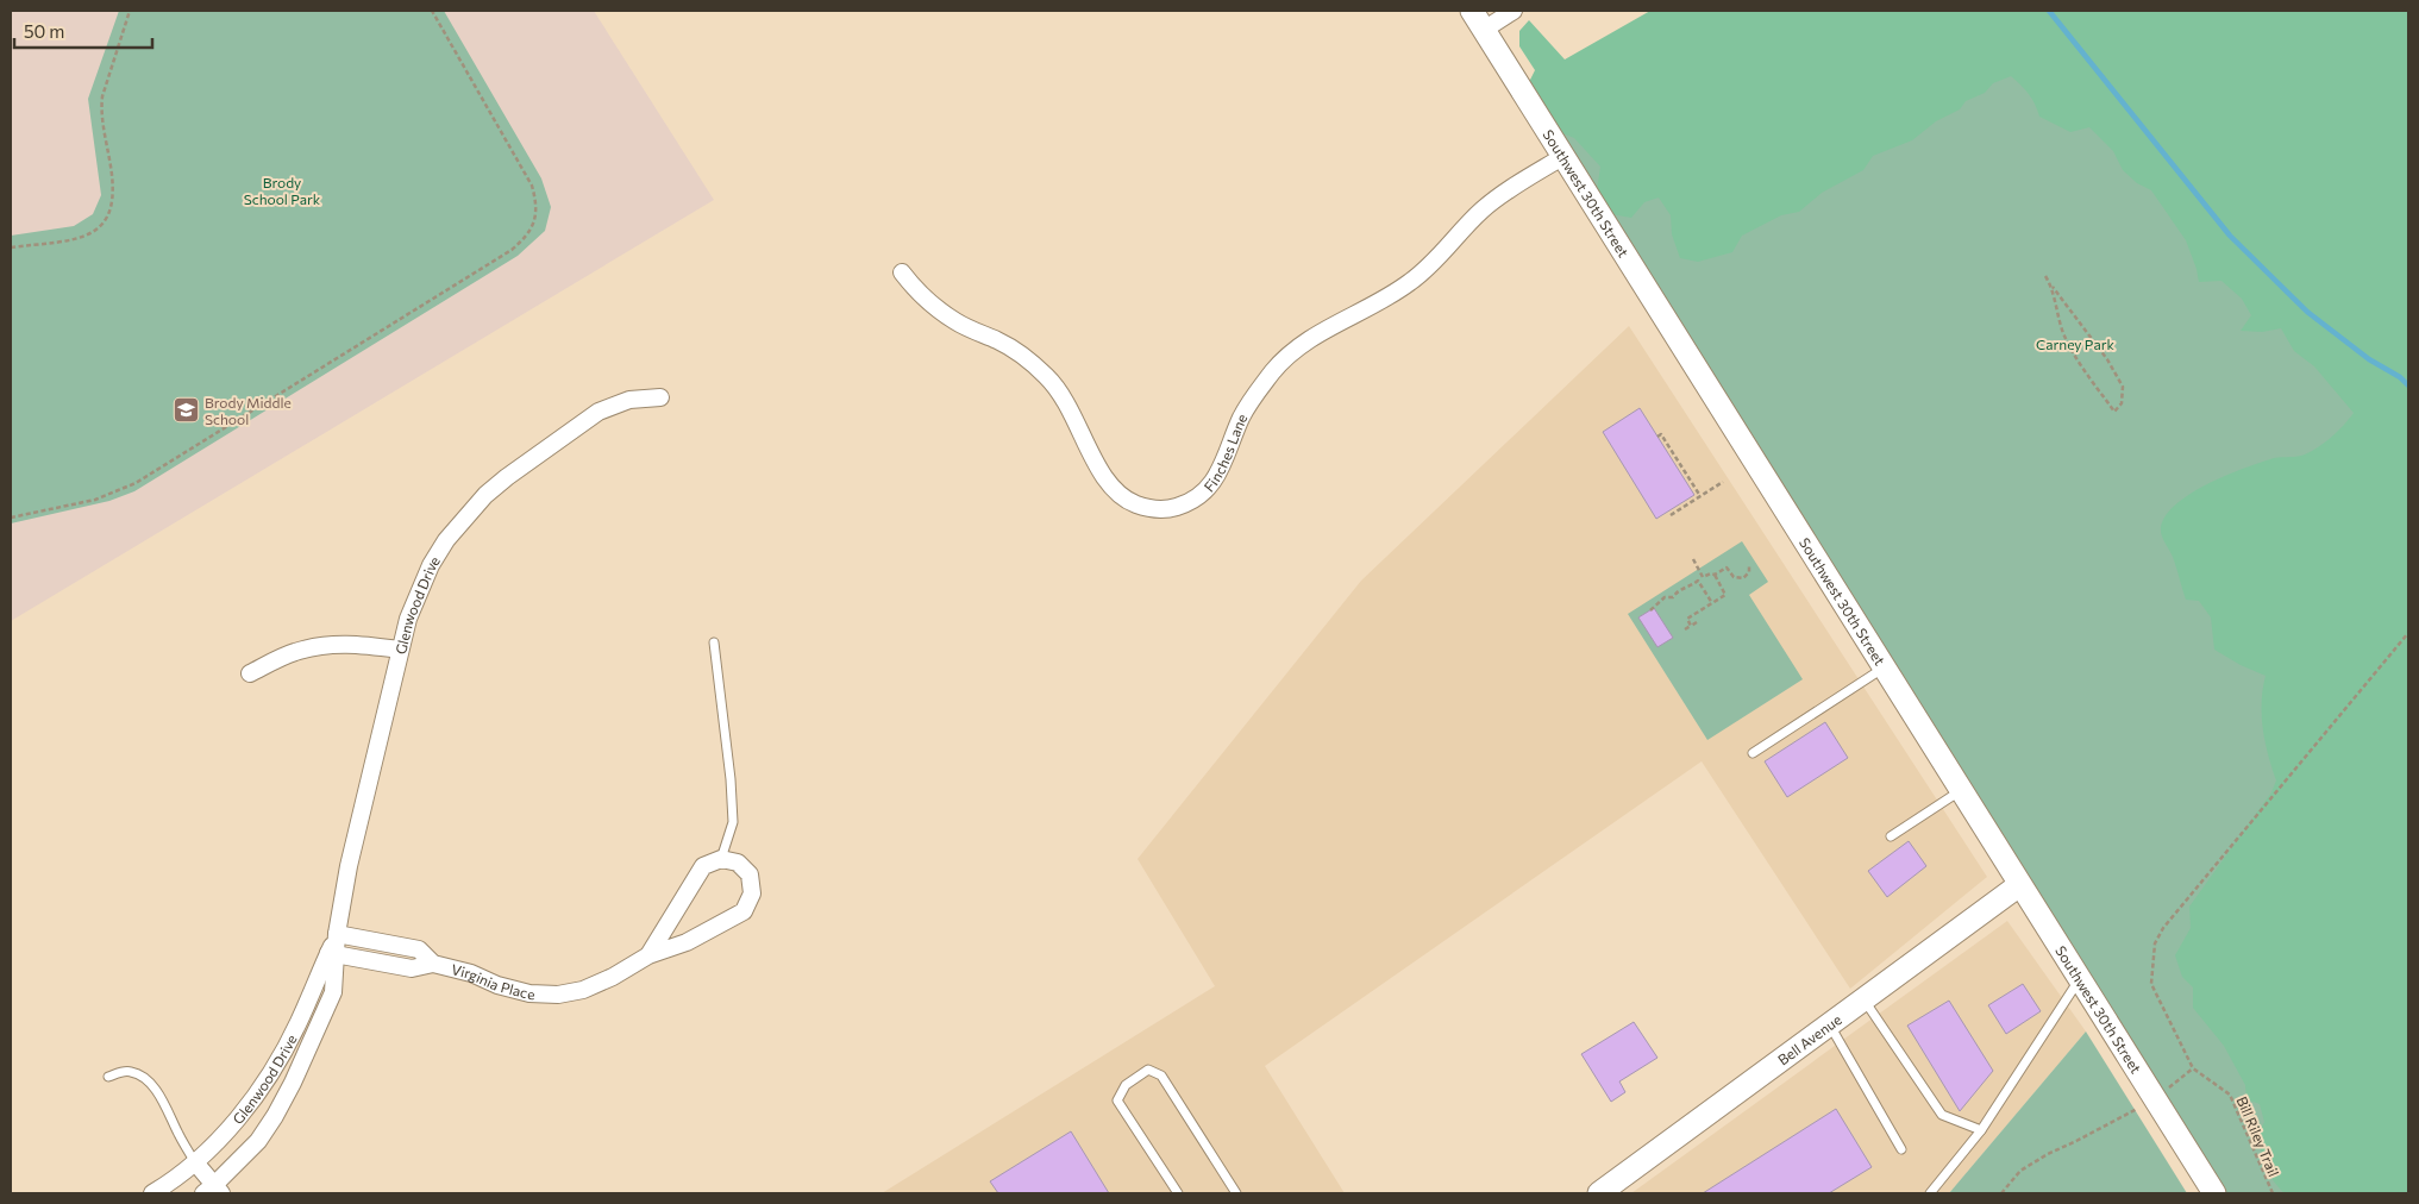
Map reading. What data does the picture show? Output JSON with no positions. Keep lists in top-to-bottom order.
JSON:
{
  "streets": {
    "street": [
      "Southwest 30th Street",
      "Finches Lane",
      "Glenwood Drive",
      "Virginia Place",
      "Bell Avenue"
    ],
    "path": ["Bill Riley Trail"]
  },
  "crossings": [
    ["Southwest 30th Street", "Finches Lane"],
    ["Southwest 30th Street", "Bell Avenue"],
    ["Glenwood Drive", "Virginia Place"]
  ],
  "parks": ["Brody School Park", "Carney Park"],
  "places": {
    "school or university": ["Brody Middle School"]
  },
  "scale_bar": "50 m"
}
